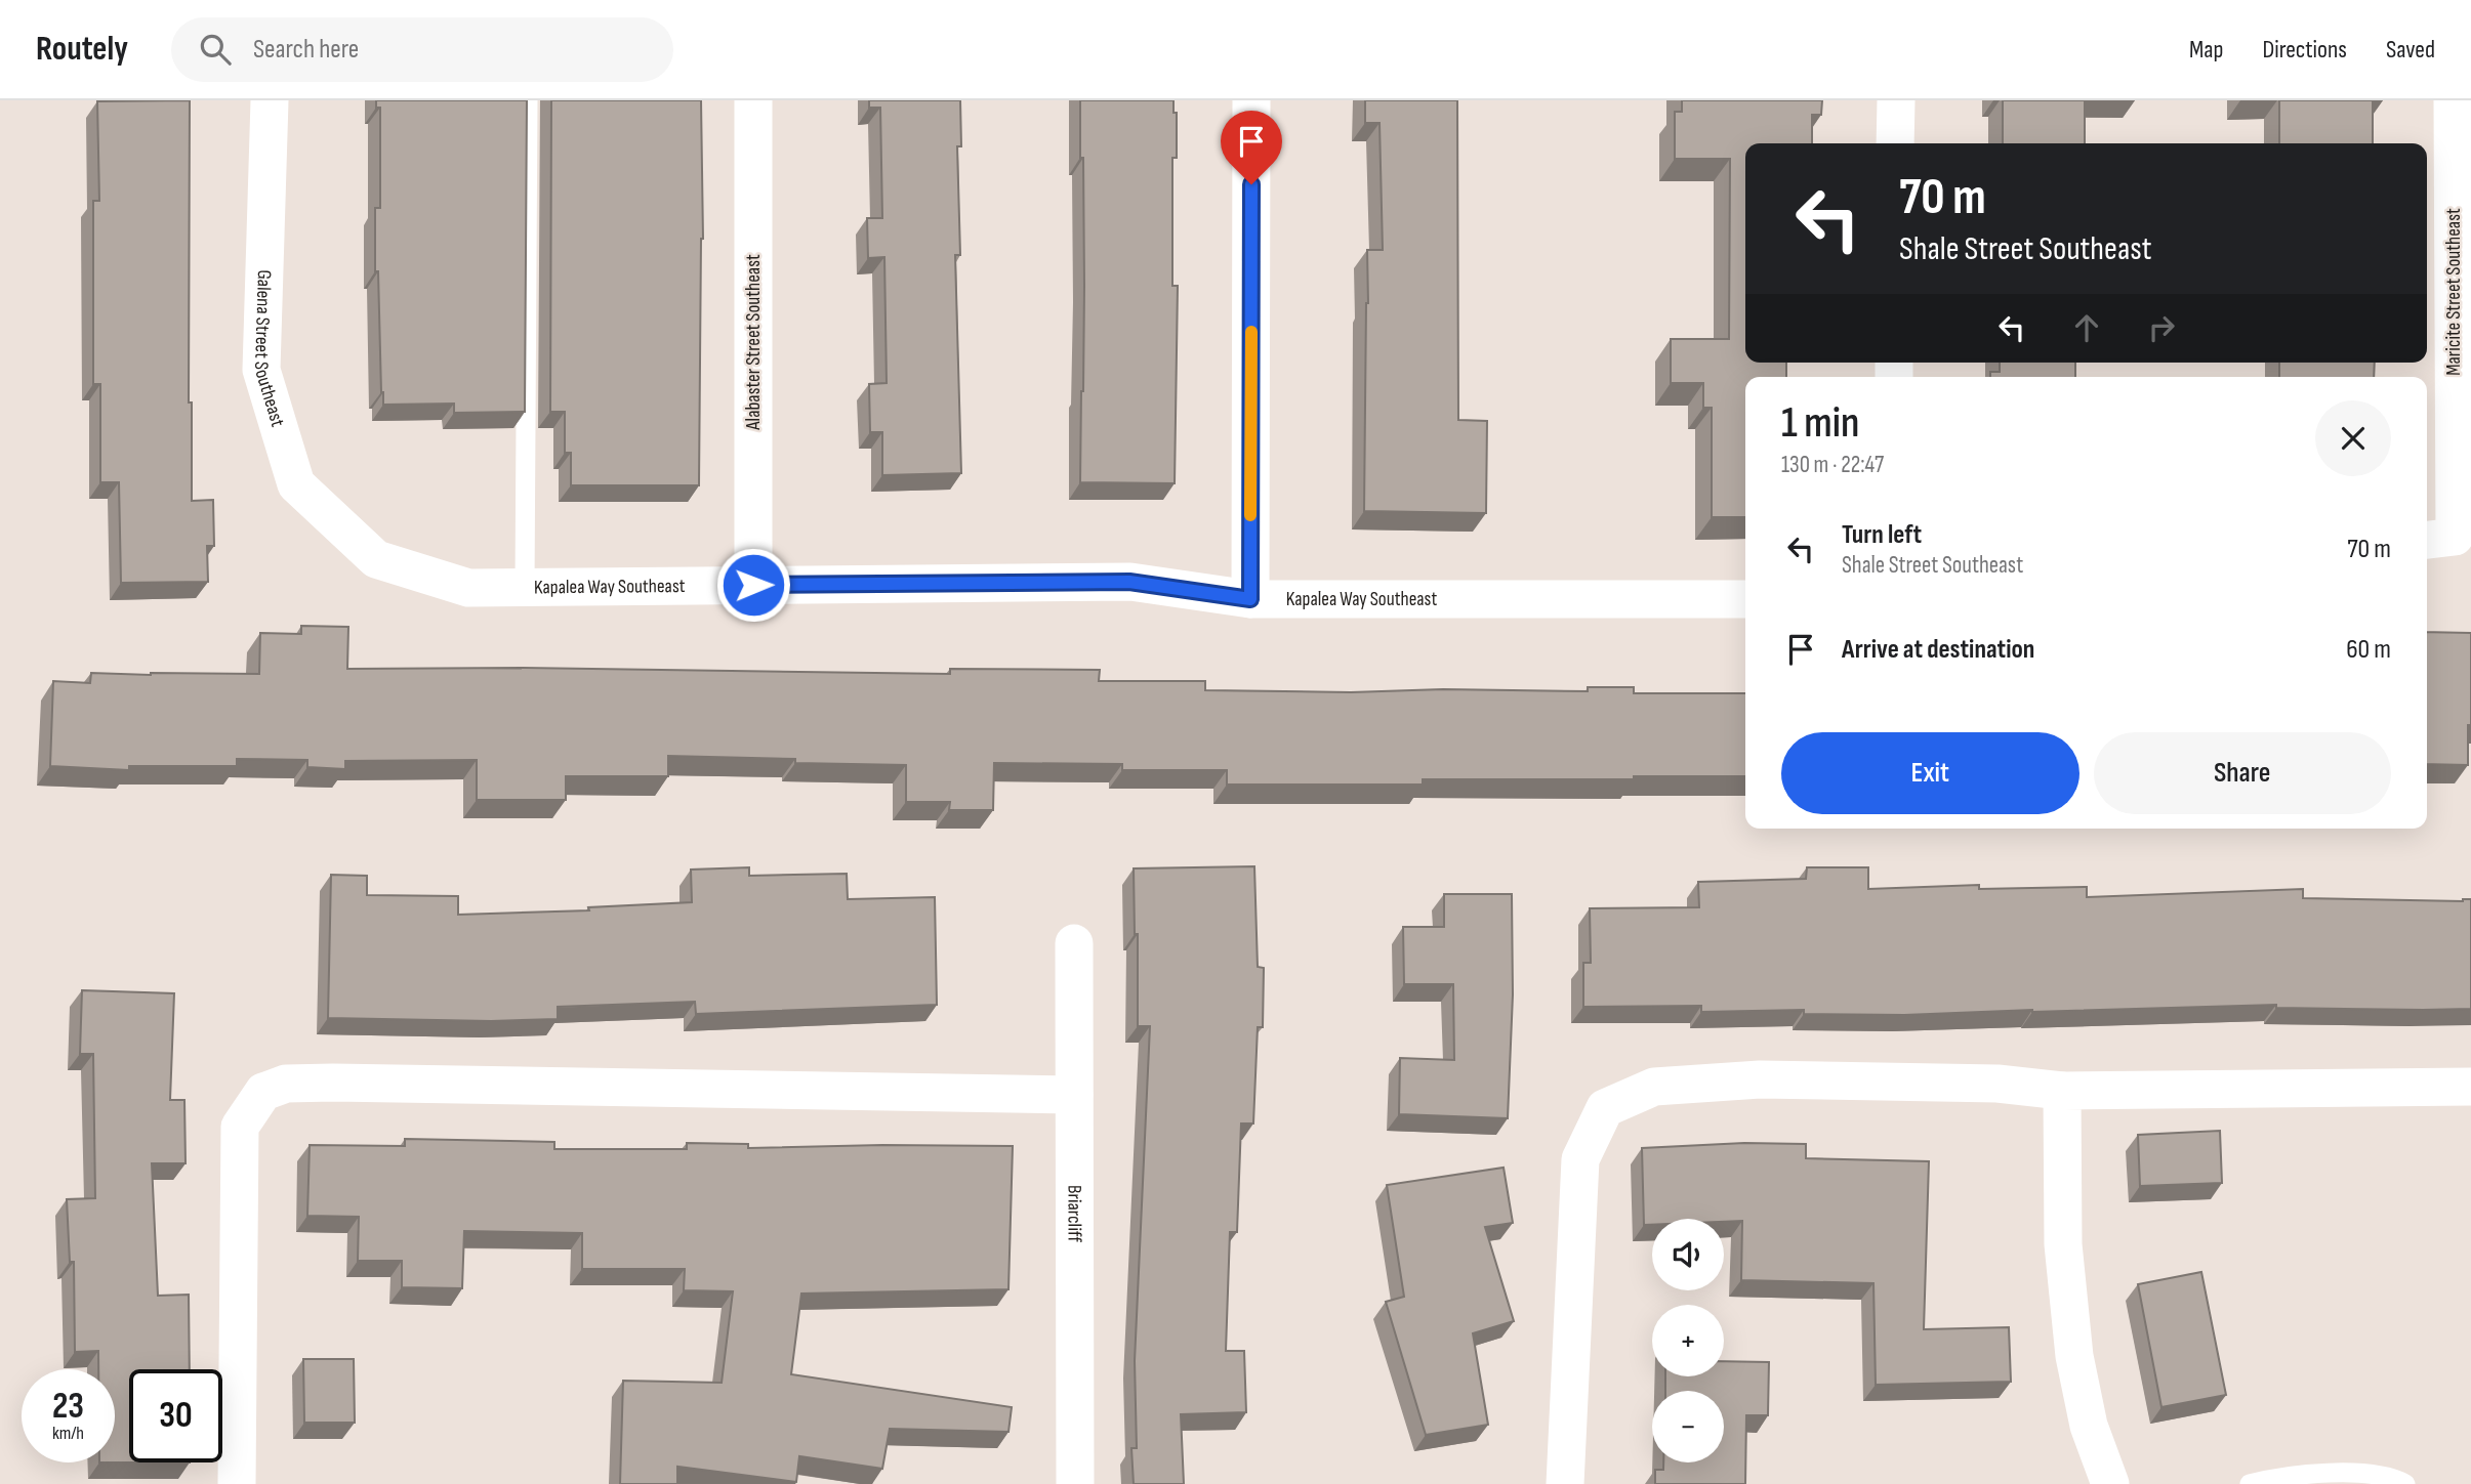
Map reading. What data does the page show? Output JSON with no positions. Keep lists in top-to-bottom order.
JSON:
{
  "streets": {
    "street": [
      "Maricite Street Southeast",
      "Alabaster Street Southeast",
      "Galena Street Southeast",
      "Kapalea Way Southeast",
      "Briarcliff"
    ]
  },
  "crossings": [
    ["Alabaster Street Southeast", "Kapalea Way Southeast"],
    ["Galena Street Southeast", "Kapalea Way Southeast"]
  ],
  "page": {
    "header": "Routely",
    "search": "Search here",
    "nav": ["Map", "Directions", "Saved"],
    "turn": ["70 m", "Shale Street Southeast"],
    "heading": ["1 min", "130 m · 22:47"],
    "list": [
      {
        "name": "Turn left",
        "note": "Shale Street Southeast",
        "value": "70 m"
      },
      {
        "name": "Arrive at destination",
        "value": "60 m"
      }
    ],
    "buttons": ["Exit", "Share"],
    "map_buttons": ["+", "−"],
    "speed": "23 km/h",
    "limit": "30"
  }
}
